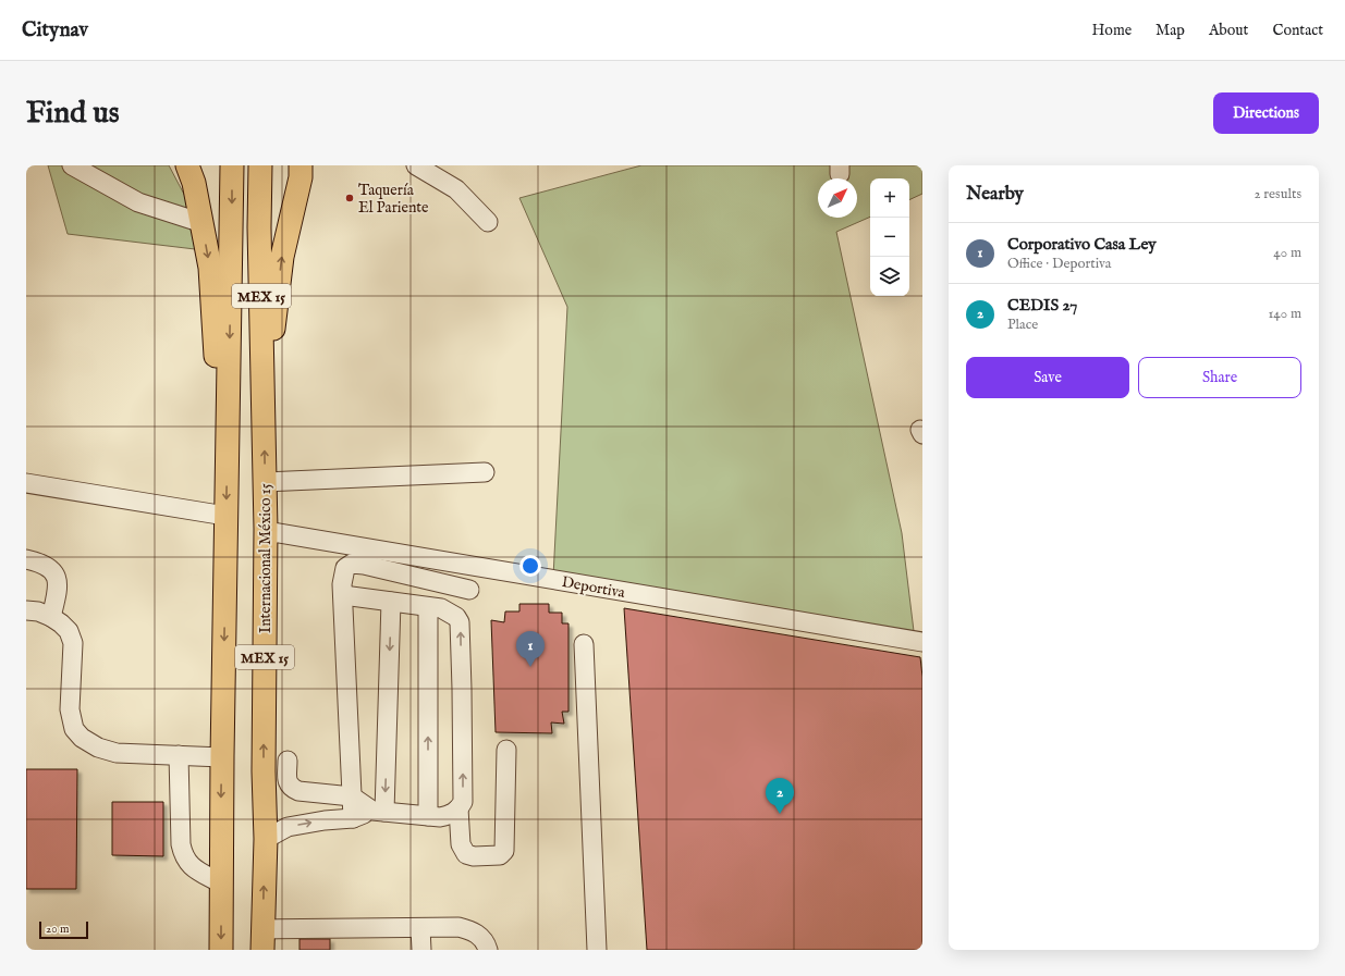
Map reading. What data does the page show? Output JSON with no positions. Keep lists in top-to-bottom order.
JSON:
{
  "streets": {
    "main road": ["MEX 15", "Internacional México 15"],
    "street": ["Deportiva"]
  },
  "crossings": [
    ["Internacional México 15", "Deportiva"]
  ],
  "places": ["Taquería El Pariente"],
  "scale_bar": "20 m",
  "north": "top right",
  "page": {
    "header": "Citynav",
    "nav": [
      "Home",
      "Map",
      "About",
      "Contact"
    ],
    "buttons": [
      "Directions",
      ["Save", "Share"]
    ],
    "title": "Find us",
    "heading": ["Nearby", "2 results"],
    "map_buttons": ["+", "−"],
    "list": [
      {
        "mark": "1",
        "name": "Corporativo Casa Ley",
        "note": "Office · Deportiva",
        "value": "40 m"
      },
      {
        "mark": "2",
        "name": "CEDIS 27",
        "note": "Place",
        "value": "140 m"
      }
    ],
    "pins": ["1", "2"],
    "scale": "20 m"
  }
}
